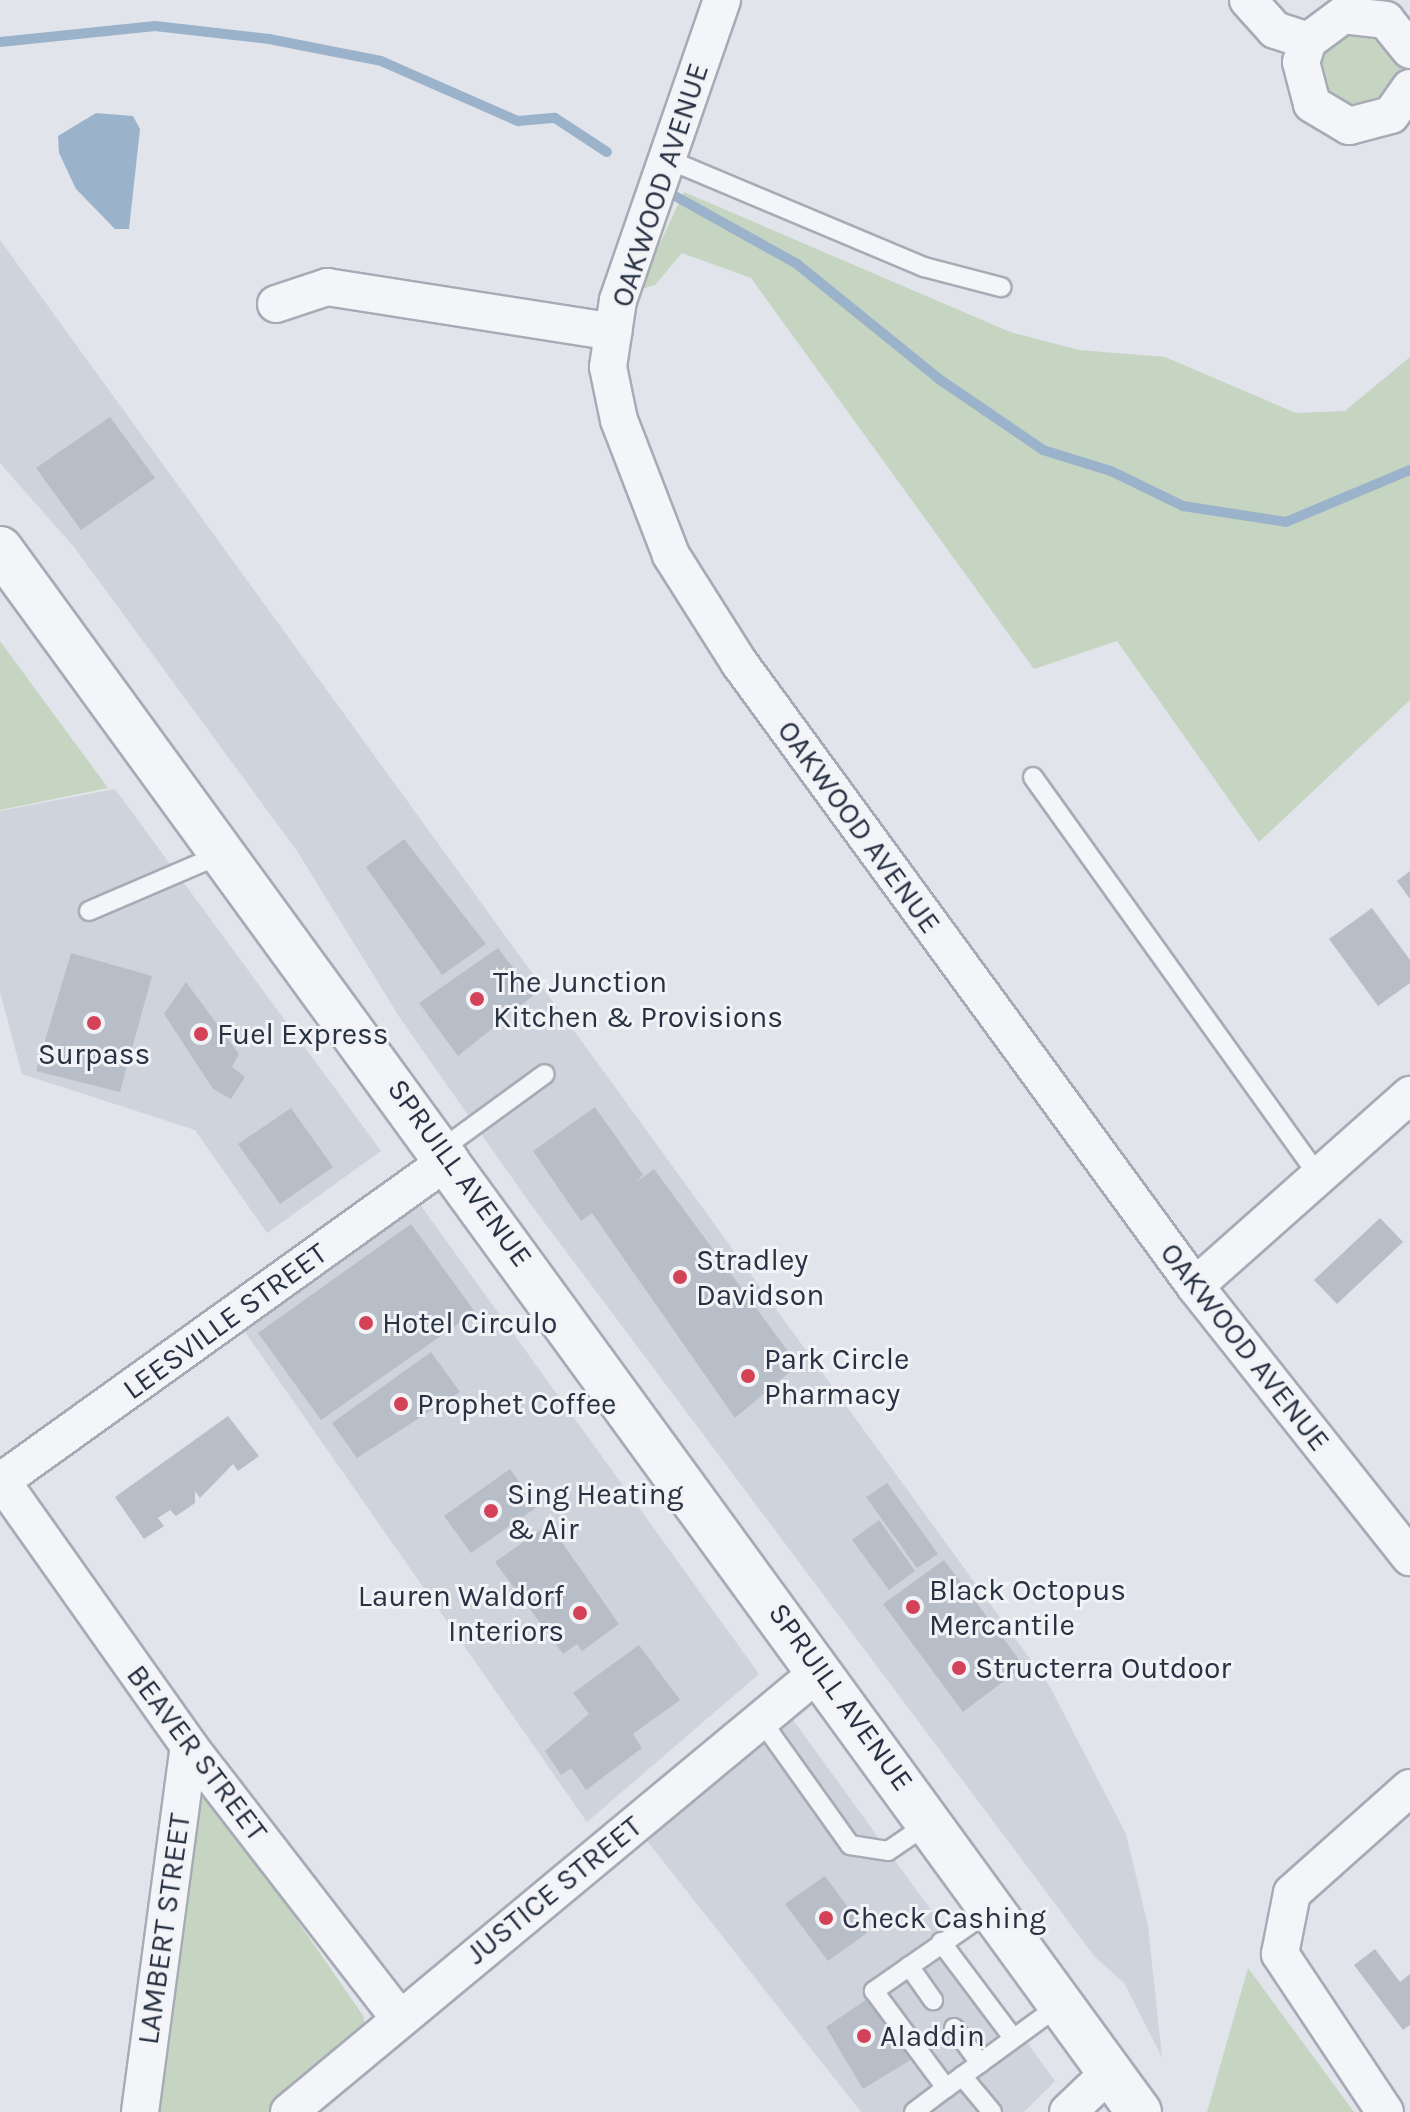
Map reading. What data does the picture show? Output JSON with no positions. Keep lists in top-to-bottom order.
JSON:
{
  "streets": {
    "street": [
      "OAKWOOD AVENUE",
      "SPRUILL AVENUE",
      "LEESVILLE STREET",
      "BEAVER STREET",
      "JUSTICE STREET",
      "LAMBERT STREET"
    ]
  },
  "crossings": [
    ["SPRUILL AVENUE", "LEESVILLE STREET"],
    ["SPRUILL AVENUE", "JUSTICE STREET"],
    ["LEESVILLE STREET", "BEAVER STREET"],
    ["BEAVER STREET", "JUSTICE STREET"],
    ["BEAVER STREET", "LAMBERT STREET"]
  ],
  "places": [
    "The Junction Kitchen & Provisions",
    "Surpass",
    "Fuel Express",
    "Stradley Davidson",
    "Hotel Circulo",
    "Park Circle Pharmacy",
    "Prophet Coffee",
    "Sing Heating & Air",
    "Black Octopus Mercantile",
    "Lauren Waldorf Interiors",
    "Structerra Outdoor",
    "Check Cashing",
    "Aladdin"
  ]
}
